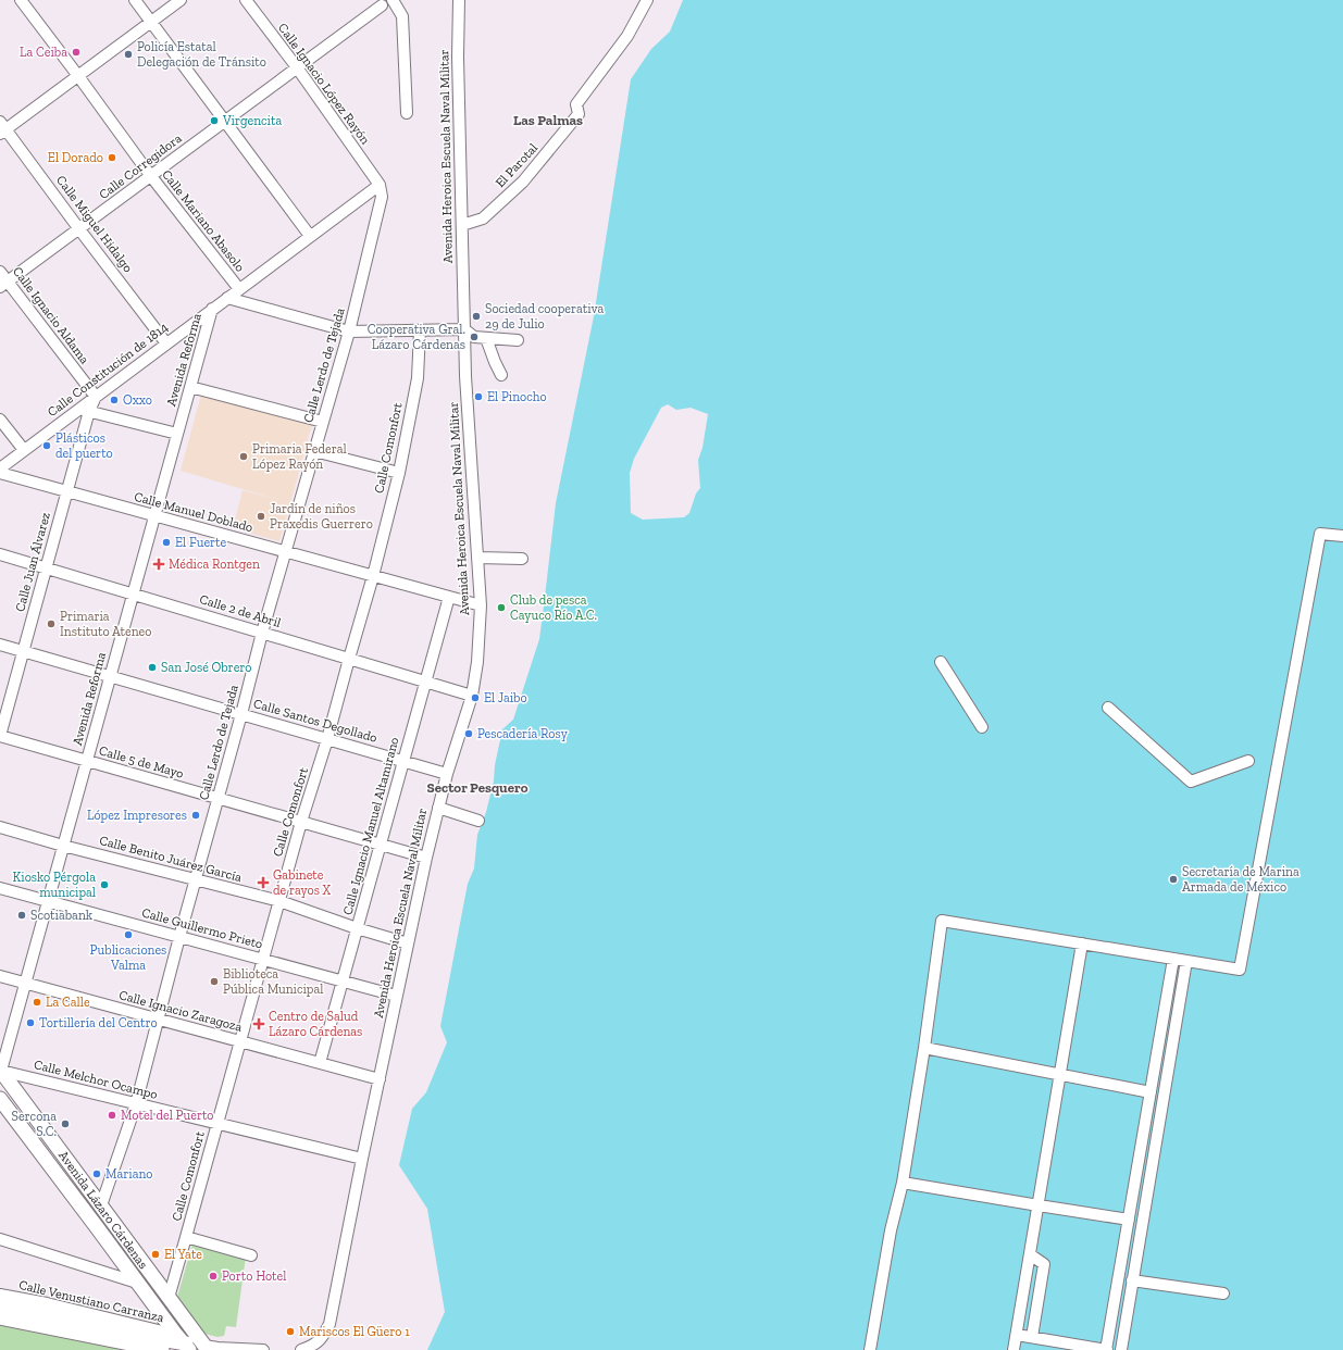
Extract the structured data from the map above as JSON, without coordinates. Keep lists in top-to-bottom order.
{
  "streets": {
    "main road": ["Avenida Lázaro Cárdenas"],
    "street": [
      "Calle Ignacio López Rayón",
      "Avenida Heroica Escuela Naval Militar",
      "El Parotal",
      "Calle Corregidora",
      "Calle Mariano Abasolo",
      "Calle Miguel Hidalgo",
      "Calle Ignacio Aldama",
      "Avenida Reforma",
      "Calle Lerdo de Tejada",
      "Calle Constitución de 1814",
      "Calle Comonfort",
      "Calle Manuel Doblado",
      "Calle Juan Álvarez",
      "Calle 2 de Abril",
      "Calle Santos Degollado",
      "Calle 5 de Mayo",
      "Calle Ignacio Manuel Altamirano",
      "Calle Benito Juárez García",
      "Calle Guillermo Prieto",
      "Calle Ignacio Zaragoza",
      "Calle Melchor Ocampo",
      "Calle Venustiano Carranza"
    ]
  },
  "crossings": [
    ["Calle Ignacio López Rayón", "Calle Corregidora"],
    ["Calle Ignacio López Rayón", "Calle Lerdo de Tejada"],
    ["Calle Ignacio López Rayón", "Calle Constitución de 1814"],
    ["Avenida Heroica Escuela Naval Militar", "El Parotal"],
    ["Avenida Heroica Escuela Naval Militar", "Calle Manuel Doblado"],
    ["Avenida Heroica Escuela Naval Militar", "Calle 2 de Abril"],
    ["Avenida Heroica Escuela Naval Militar", "Calle Santos Degollado"],
    ["Avenida Heroica Escuela Naval Militar", "Calle 5 de Mayo"],
    ["Avenida Heroica Escuela Naval Militar", "Calle Benito Juárez García"],
    ["Avenida Heroica Escuela Naval Militar", "Calle Guillermo Prieto"],
    ["Avenida Heroica Escuela Naval Militar", "Calle Ignacio Zaragoza"],
    ["Avenida Heroica Escuela Naval Militar", "Calle Melchor Ocampo"],
    ["Calle Corregidora", "Calle Mariano Abasolo"],
    ["Calle Corregidora", "Calle Miguel Hidalgo"],
    ["Calle Corregidora", "Calle Ignacio Aldama"],
    ["Calle Mariano Abasolo", "Calle Constitución de 1814"],
    ["Calle Miguel Hidalgo", "Calle Constitución de 1814"],
    ["Calle Ignacio Aldama", "Calle Constitución de 1814"],
    ["Calle Ignacio Aldama", "Calle Juan Álvarez"],
    ["Avenida Reforma", "Calle Constitución de 1814"],
    ["Avenida Reforma", "Calle Manuel Doblado"],
    ["Avenida Reforma", "Calle 2 de Abril"],
    ["Avenida Reforma", "Calle Santos Degollado"],
    ["Avenida Reforma", "Calle 5 de Mayo"],
    ["Avenida Reforma", "Calle Benito Juárez García"],
    ["Avenida Reforma", "Calle Guillermo Prieto"],
    ["Avenida Reforma", "Calle Ignacio Zaragoza"],
    ["Avenida Reforma", "Calle Melchor Ocampo"],
    ["Avenida Reforma", "Avenida Lázaro Cárdenas"],
    ["Calle Lerdo de Tejada", "Calle Constitución de 1814"],
    ["Calle Lerdo de Tejada", "Calle Manuel Doblado"],
    ["Calle Lerdo de Tejada", "Calle 2 de Abril"],
    ["Calle Lerdo de Tejada", "Calle Santos Degollado"],
    ["Calle Lerdo de Tejada", "Calle 5 de Mayo"],
    ["Calle Lerdo de Tejada", "Calle Benito Juárez García"],
    ["Calle Lerdo de Tejada", "Calle Guillermo Prieto"],
    ["Calle Lerdo de Tejada", "Calle Ignacio Zaragoza"],
    ["Calle Lerdo de Tejada", "Calle Melchor Ocampo"],
    ["Calle Lerdo de Tejada", "Avenida Lázaro Cárdenas"],
    ["Calle Constitución de 1814", "Calle Juan Álvarez"],
    ["Calle Comonfort", "Calle Manuel Doblado"],
    ["Calle Comonfort", "Calle 2 de Abril"],
    ["Calle Comonfort", "Calle Santos Degollado"],
    ["Calle Comonfort", "Calle 5 de Mayo"],
    ["Calle Comonfort", "Calle Benito Juárez García"],
    ["Calle Comonfort", "Calle Guillermo Prieto"],
    ["Calle Comonfort", "Calle Ignacio Zaragoza"],
    ["Calle Comonfort", "Calle Melchor Ocampo"],
    ["Calle Comonfort", "Avenida Lázaro Cárdenas"],
    ["Calle Manuel Doblado", "Calle Juan Álvarez"],
    ["Calle Manuel Doblado", "Calle Ignacio Manuel Altamirano"],
    ["Calle Juan Álvarez", "Calle 2 de Abril"],
    ["Calle Juan Álvarez", "Calle Santos Degollado"],
    ["Calle Juan Álvarez", "Calle 5 de Mayo"],
    ["Calle 2 de Abril", "Calle Ignacio Manuel Altamirano"],
    ["Calle Santos Degollado", "Calle Ignacio Manuel Altamirano"],
    ["Calle 5 de Mayo", "Calle Ignacio Manuel Altamirano"],
    ["Calle Ignacio Manuel Altamirano", "Calle Benito Juárez García"],
    ["Calle Ignacio Manuel Altamirano", "Calle Guillermo Prieto"],
    ["Calle Ignacio Manuel Altamirano", "Calle Ignacio Zaragoza"],
    ["Calle Melchor Ocampo", "Avenida Lázaro Cárdenas"],
    ["Avenida Lázaro Cárdenas", "Calle Venustiano Carranza"]
  ],
  "districts": ["Las Palmas", "Sector Pesquero"],
  "places": {
    "other": [
      "La Ceiba",
      "Policía Estatal Delegación de Tránsito",
      "Virgencita",
      "El Dorado",
      "Sociedad cooperativa 29 de Julio",
      "Cooperativa Gral. Lázaro Cárdenas",
      "El Pinocho",
      "Oxxo",
      "Plásticos del puerto",
      "Primaria Federal López Rayón",
      "Jardín de niños Praxedis Guerrero",
      "El Fuerte",
      "Club de pesca Cayuco Río A.C.",
      "Primaria Instituto Ateneo",
      "San José Obrero",
      "El Jaibo",
      "Pescadería Rosy",
      "López Impresores",
      "Secretaría de Marina Armada de México",
      "Kiosko Pérgola municipal",
      "Scotiabank",
      "Publicaciones Valma",
      "Biblioteca Pública Municipal",
      "La Calle",
      "Tortillería del Centro",
      "Motel del Puerto",
      "Sercona S.C.",
      "Mariano",
      "El Yate",
      "Porto Hotel",
      "Mariscos El Güero 1"
    ],
    "health": ["Médica Rontgen", "Gabinete de rayos X", "Centro de Salud Lázaro Cárdenas"]
  }
}
